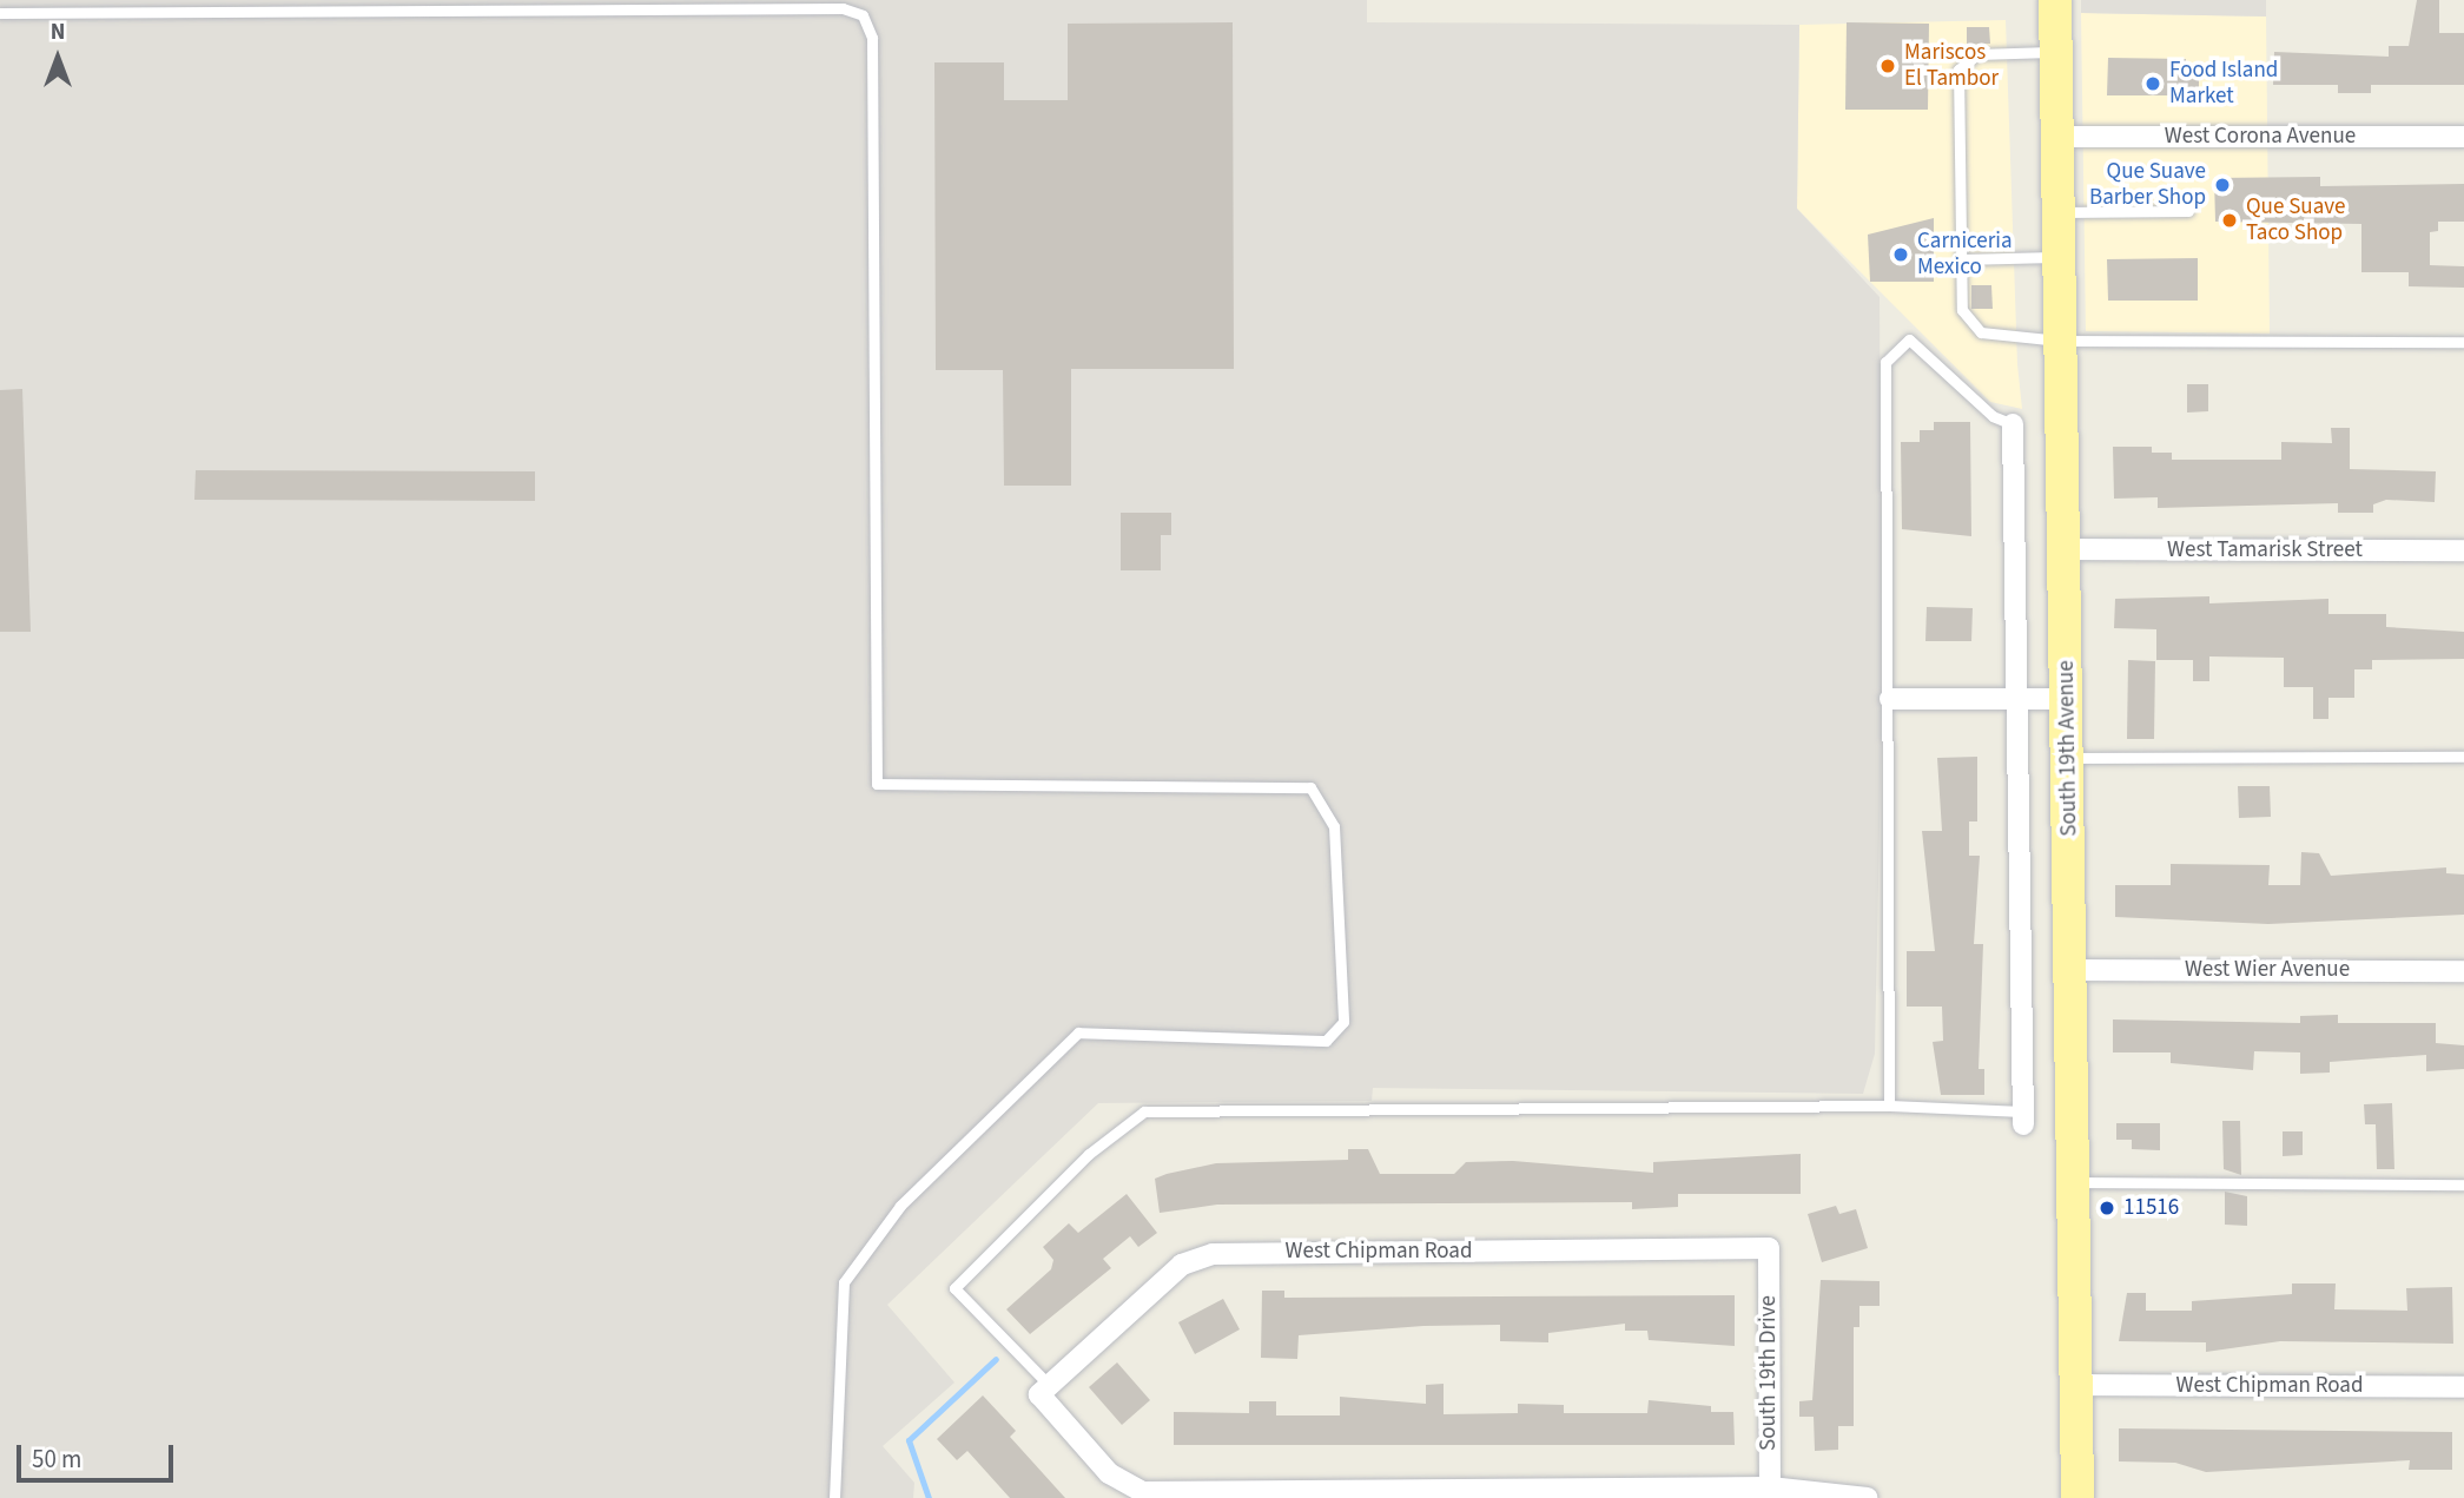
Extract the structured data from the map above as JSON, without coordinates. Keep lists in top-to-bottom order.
{
  "streets": {
    "main road": ["South 19th Avenue"],
    "street": [
      "West Corona Avenue",
      "West Tamarisk Street",
      "West Wier Avenue",
      "West Chipman Road",
      "South 19th Drive"
    ]
  },
  "crossings": [
    ["West Corona Avenue", "South 19th Avenue"],
    ["West Tamarisk Street", "South 19th Avenue"],
    ["South 19th Avenue", "West Wier Avenue"],
    ["South 19th Avenue", "West Chipman Road"],
    ["West Chipman Road", "South 19th Drive"]
  ],
  "places": [
    "Mariscos El Tambor",
    "Food Island Market",
    "Que Suave Barber Shop",
    "Que Suave Taco Shop",
    "Carniceria Mexico",
    "11516"
  ],
  "scale_bar": "50 m",
  "north": "top"
}
